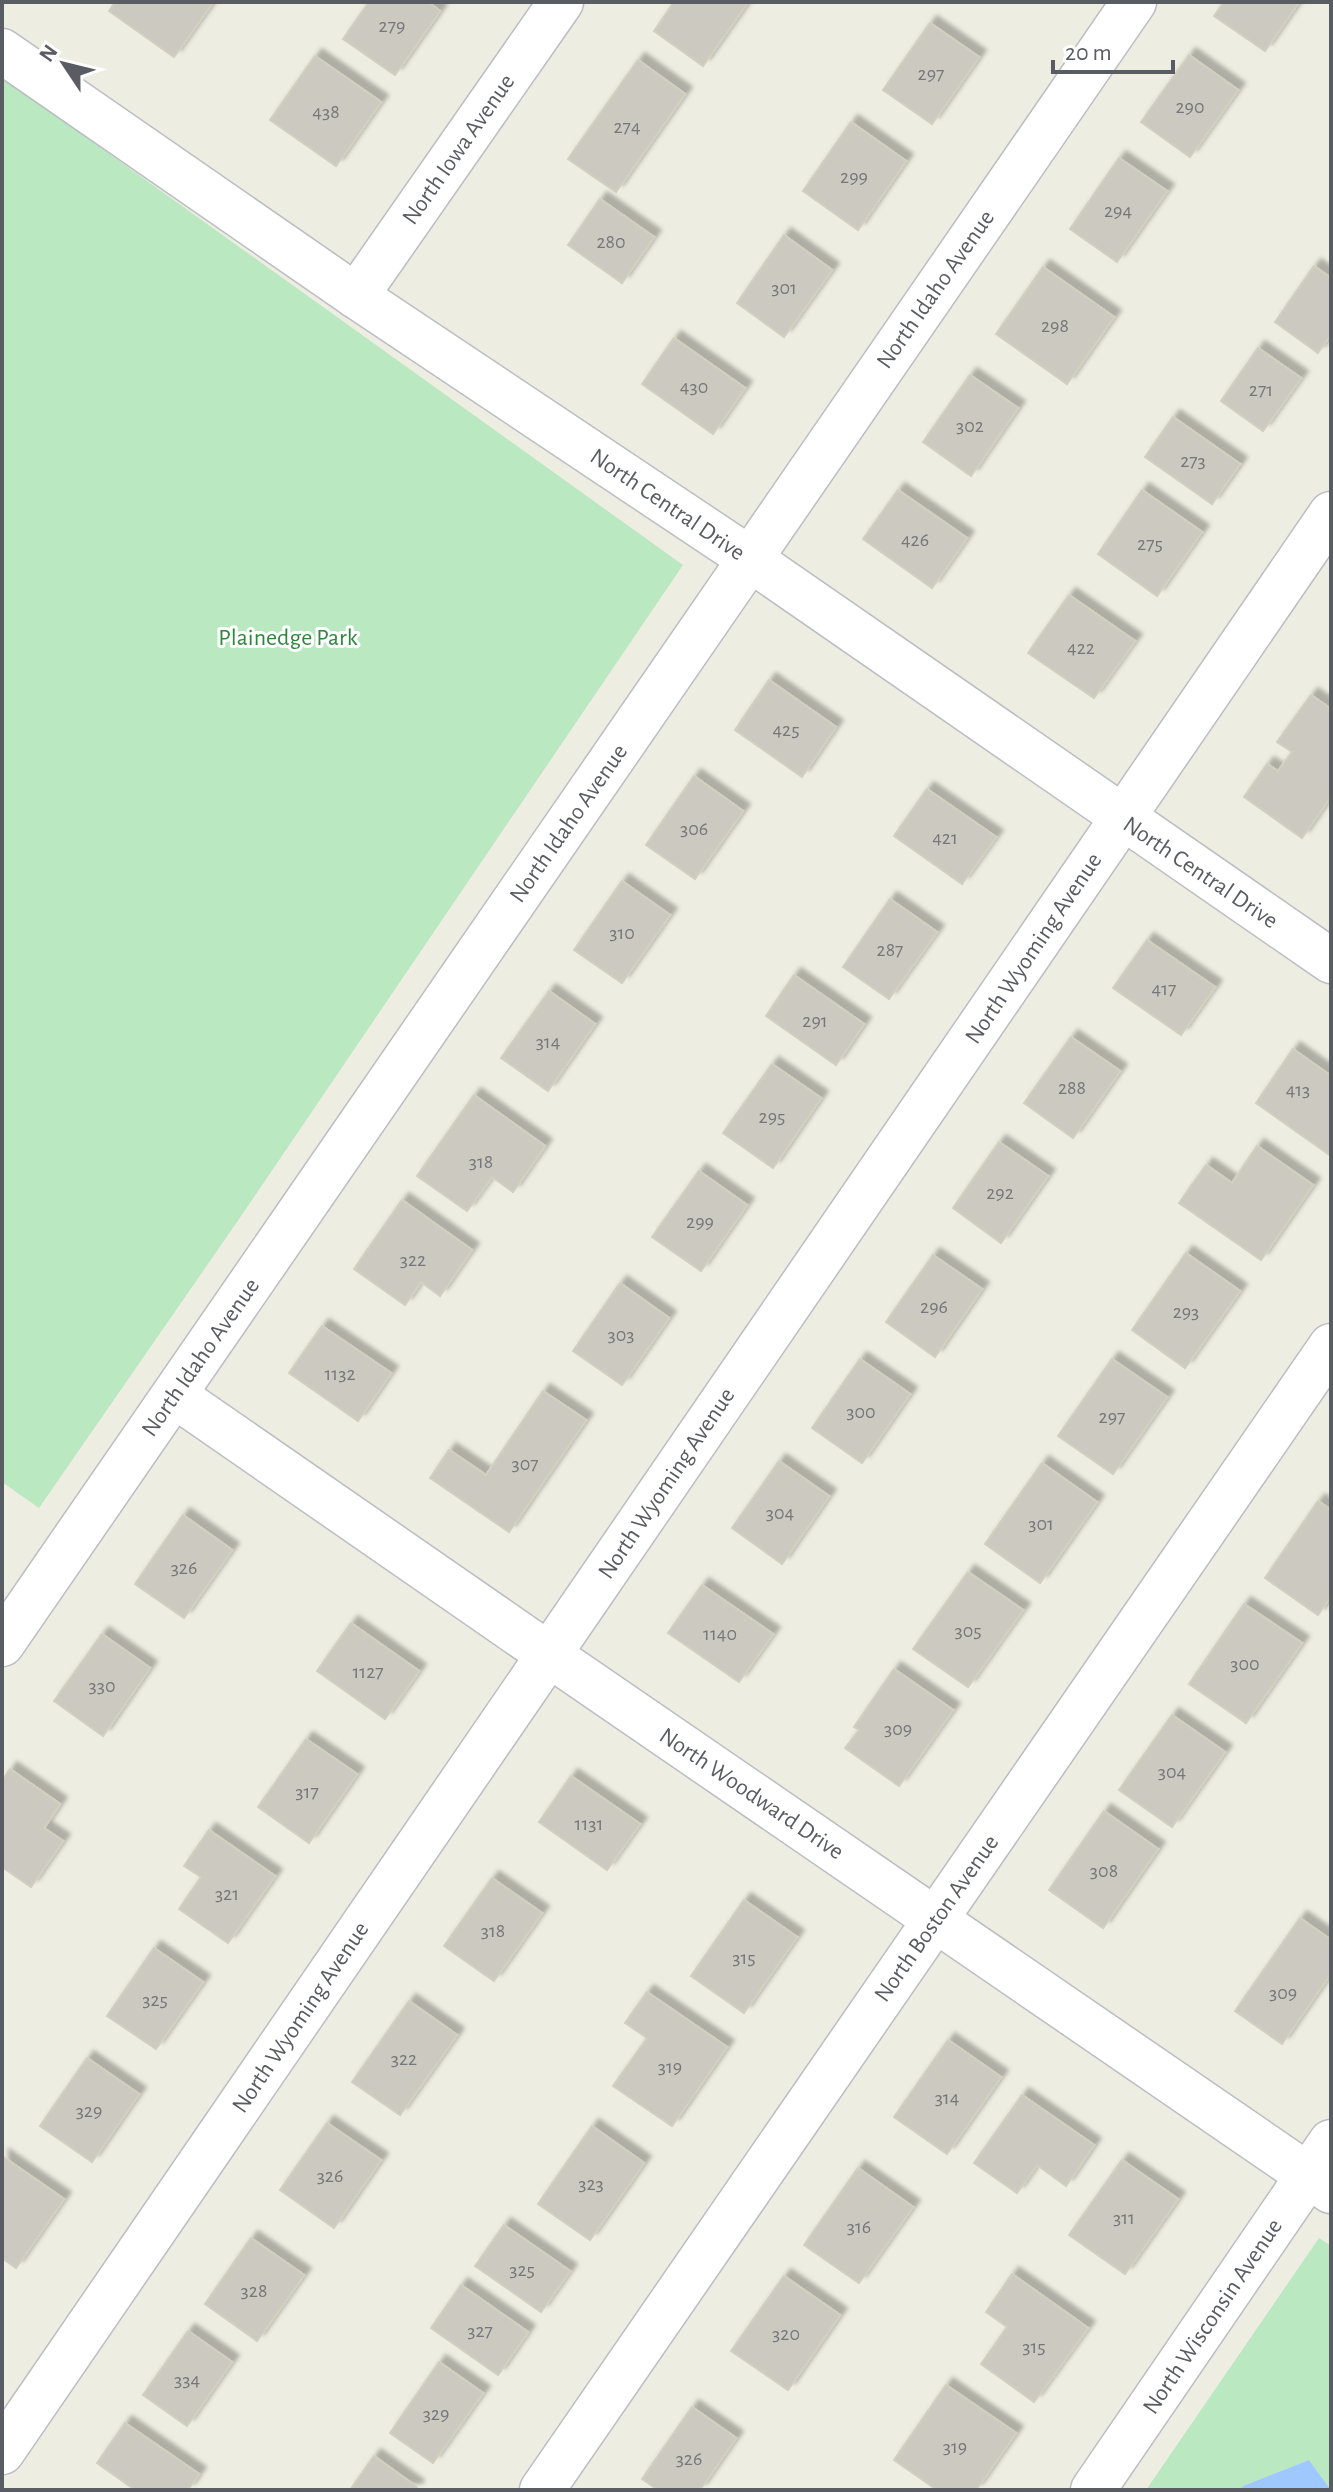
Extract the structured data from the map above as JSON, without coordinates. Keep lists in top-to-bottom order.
{
  "streets": {
    "street": [
      "North Iowa Avenue",
      "North Idaho Avenue",
      "North Central Drive",
      "North Wyoming Avenue",
      "North Woodward Drive",
      "North Boston Avenue",
      "North Wisconsin Avenue"
    ]
  },
  "crossings": [
    ["North Iowa Avenue", "North Central Drive"],
    ["North Idaho Avenue", "North Central Drive"],
    ["North Idaho Avenue", "North Woodward Drive"],
    ["North Central Drive", "North Wyoming Avenue"],
    ["North Wyoming Avenue", "North Woodward Drive"],
    ["North Woodward Drive", "North Boston Avenue"],
    ["North Woodward Drive", "North Wisconsin Avenue"]
  ],
  "parks": ["Plainedge Park"],
  "house_numbers": [
    "279",
    "297",
    "290",
    "438",
    "274",
    "299",
    "294",
    "280",
    "301",
    "298",
    "430",
    "271",
    "302",
    "273",
    "426",
    "275",
    "422",
    "425",
    "306",
    "421",
    "310",
    "287",
    "417",
    "291",
    "314",
    "288",
    "413",
    "295",
    "318",
    "292",
    "299",
    "322",
    "296",
    "293",
    "303",
    "1132",
    "300",
    "297",
    "307",
    "304",
    "301",
    "326",
    "305",
    "1140",
    "300",
    "1127",
    "330",
    "309",
    "304",
    "317",
    "1131",
    "308",
    "321",
    "318",
    "315",
    "309",
    "325",
    "322",
    "319",
    "314",
    "329",
    "326",
    "323",
    "311",
    "316",
    "325",
    "328",
    "327",
    "320",
    "315",
    "334",
    "329",
    "319",
    "326"
  ],
  "scale_bar": "20 m",
  "north": "top left"
}
